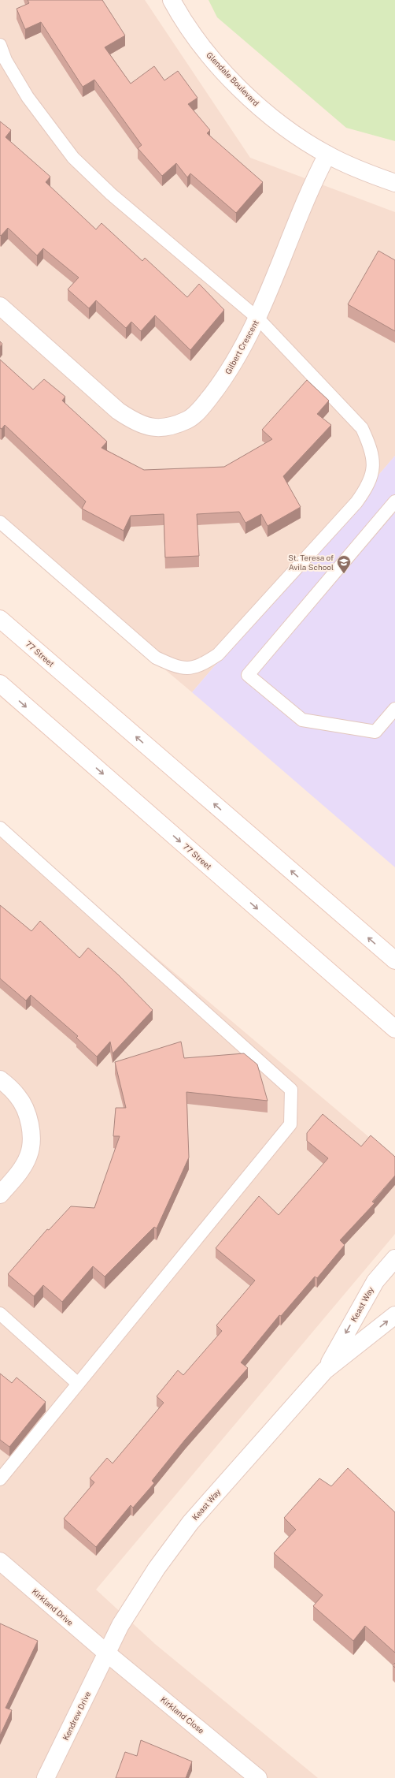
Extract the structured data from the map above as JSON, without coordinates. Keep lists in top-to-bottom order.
{
  "streets": {
    "street": [
      "Glendale Boulevard",
      "Gilbert Crescent",
      "77 Street",
      "Keast Way",
      "Kirkland Drive",
      "Kirkland Close",
      "Kendrew Drive"
    ]
  },
  "crossings": [
    ["Glendale Boulevard", "Gilbert Crescent"],
    ["Keast Way", "Kirkland Drive"],
    ["Keast Way", "Kirkland Close"],
    ["Keast Way", "Kendrew Drive"],
    ["Kirkland Drive", "Kirkland Close"],
    ["Kirkland Drive", "Kendrew Drive"],
    ["Kirkland Close", "Kendrew Drive"]
  ],
  "places": {
    "school or university": ["St. Teresa of Avila School"]
  }
}
